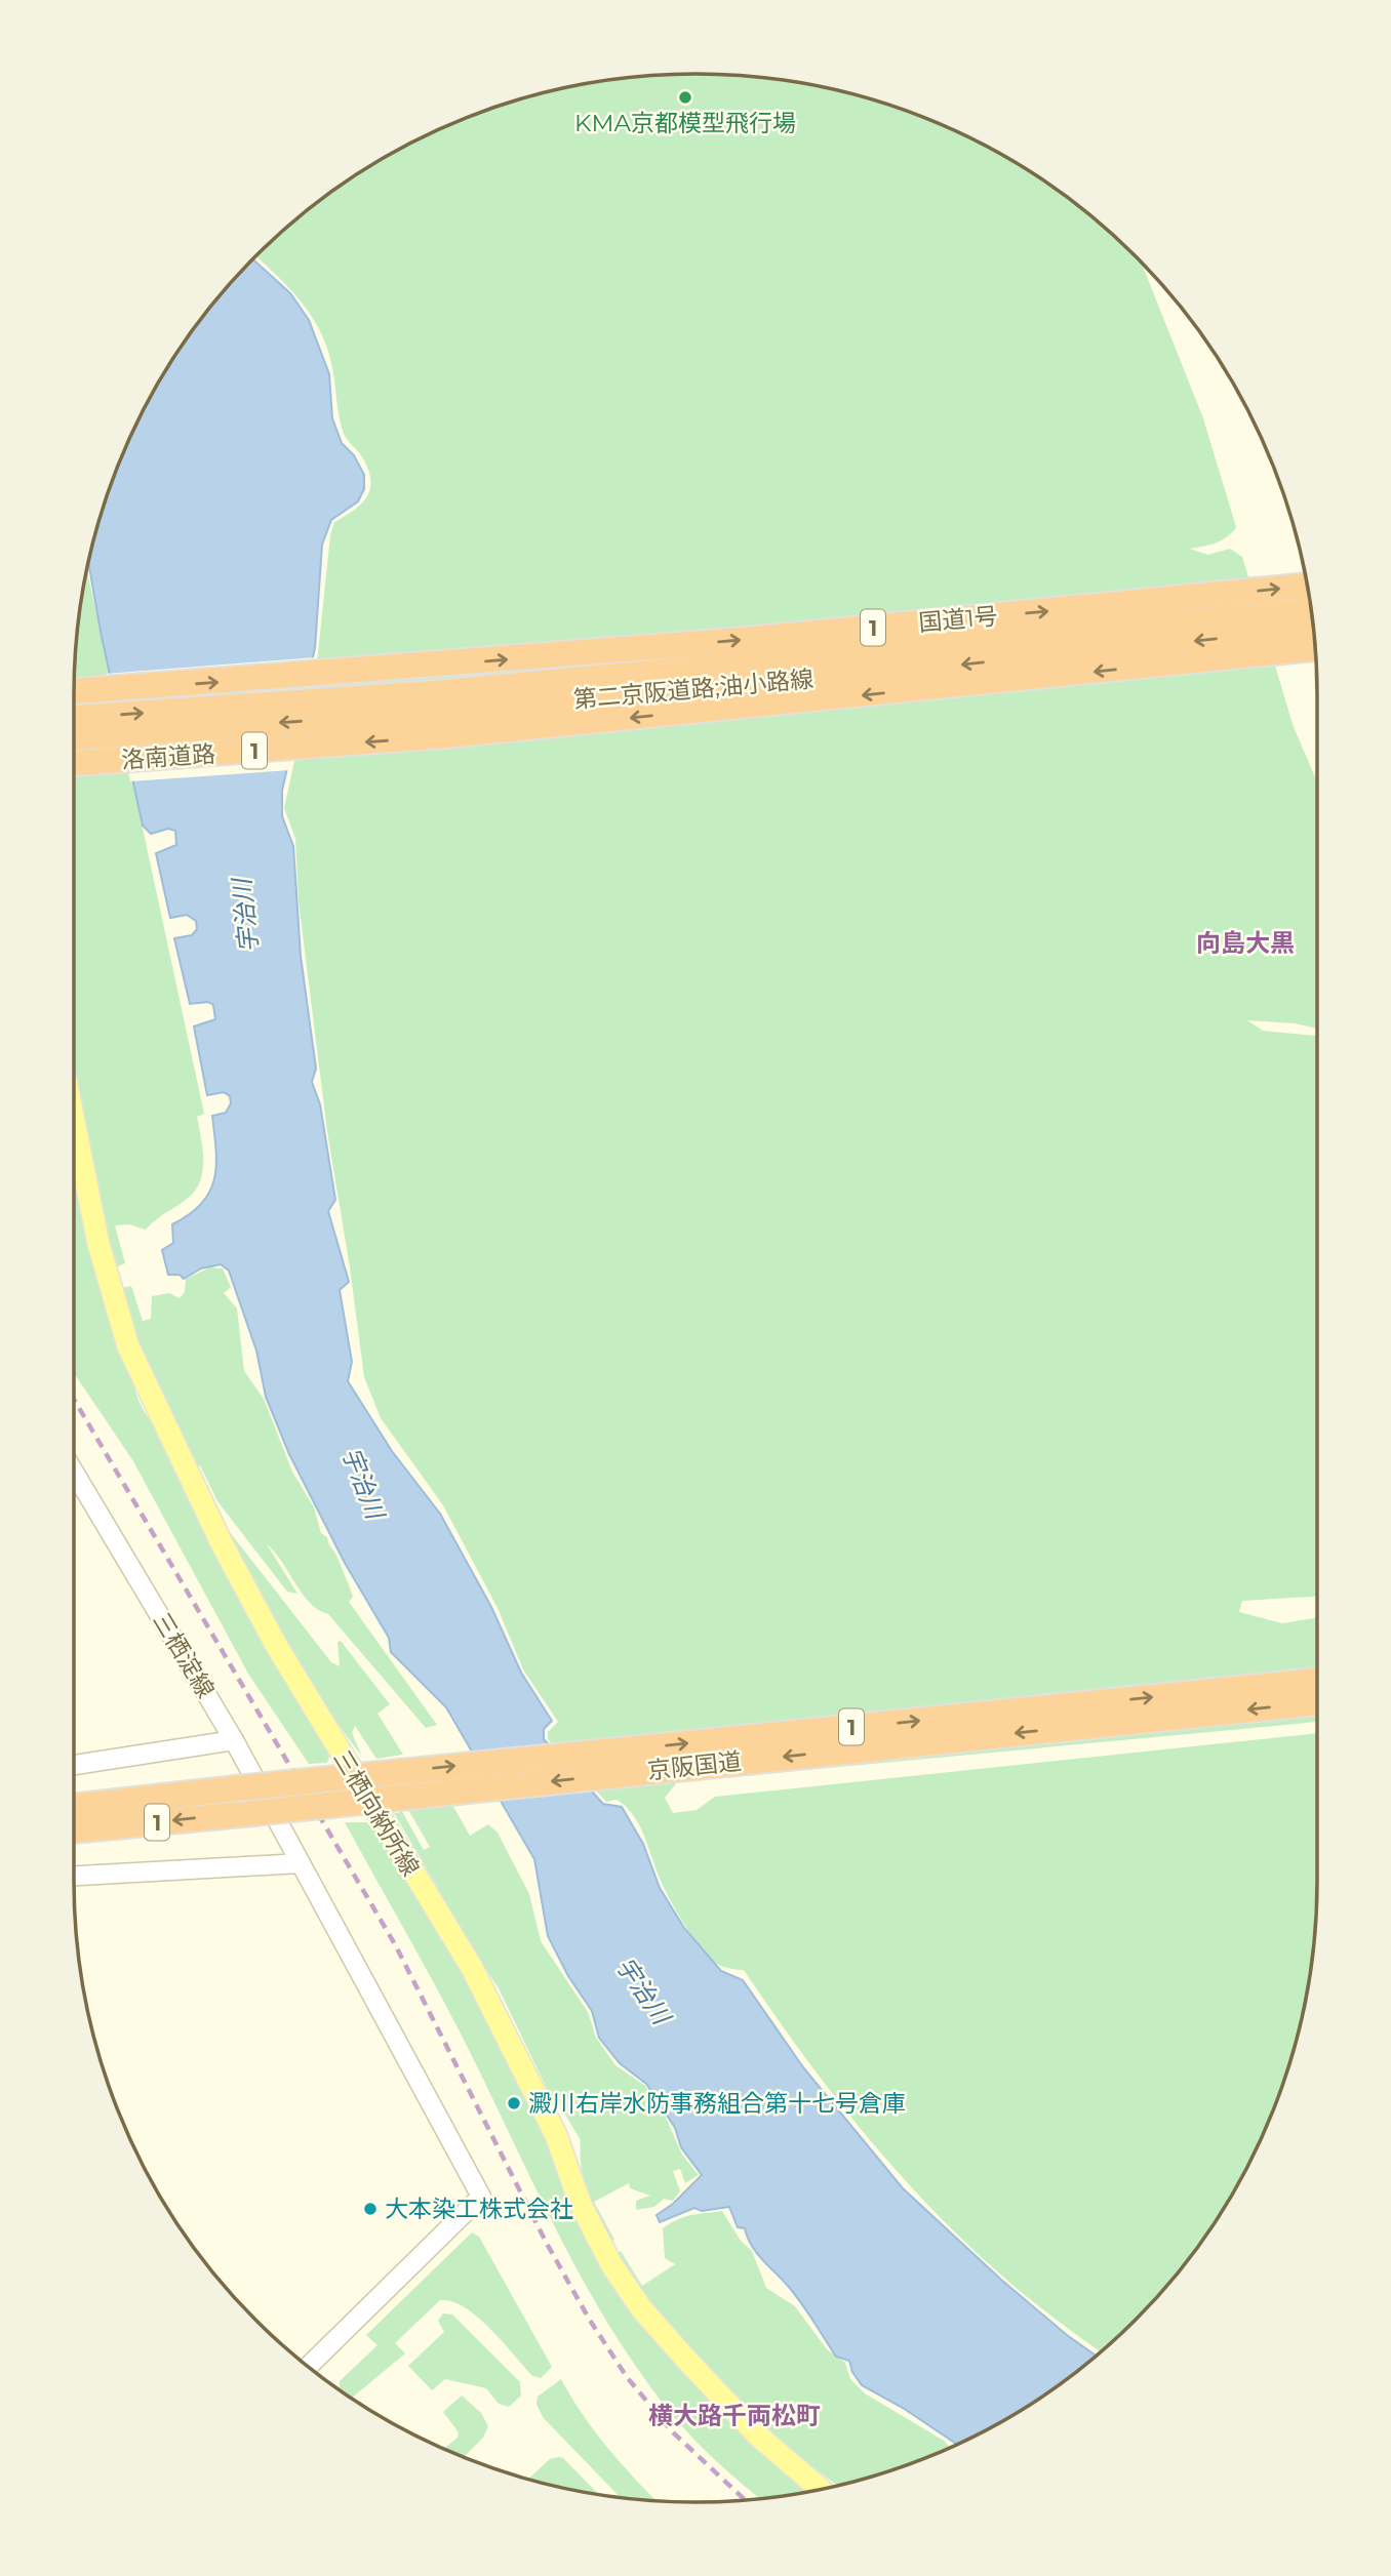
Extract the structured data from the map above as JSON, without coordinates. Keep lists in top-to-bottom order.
{
  "streets": {
    "highway": [
      "国道1号",
      "1",
      "第二京阪道路;油小路線",
      "洛南道路",
      "京阪国道"
    ],
    "main road": ["三栖向納所線"],
    "street": ["三栖淀線"]
  },
  "crossings": [
    ["京阪国道", "三栖向納所線"]
  ],
  "one_way": ["国道1号", "洛南道路"],
  "districts": ["向島大黒", "横大路千両松町"],
  "water": ["宇治川"],
  "places": ["KMA京都模型飛行場", "澱川右岸水防事務組合第十七号倉庫", "大本染工株式会社"]
}
